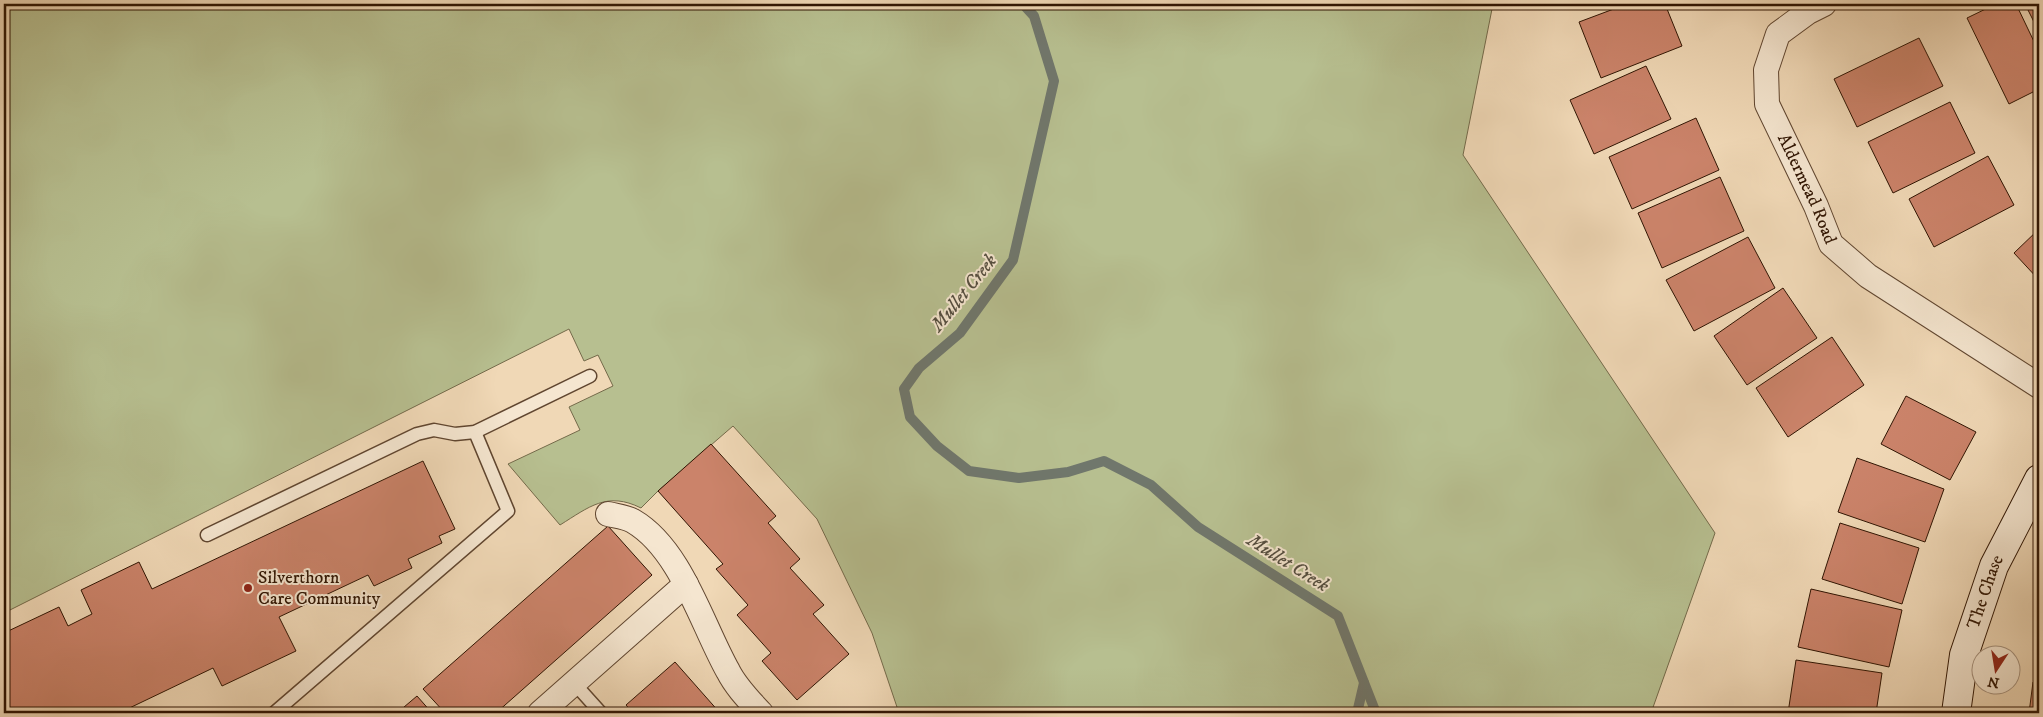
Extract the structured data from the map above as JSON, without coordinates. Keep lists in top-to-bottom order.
{
  "streets": {
    "street": ["Aldermead Road", "The Chase"]
  },
  "water": ["Mullet Creek"],
  "places": ["Silverthorn Care Community"],
  "north": "bottom"
}
